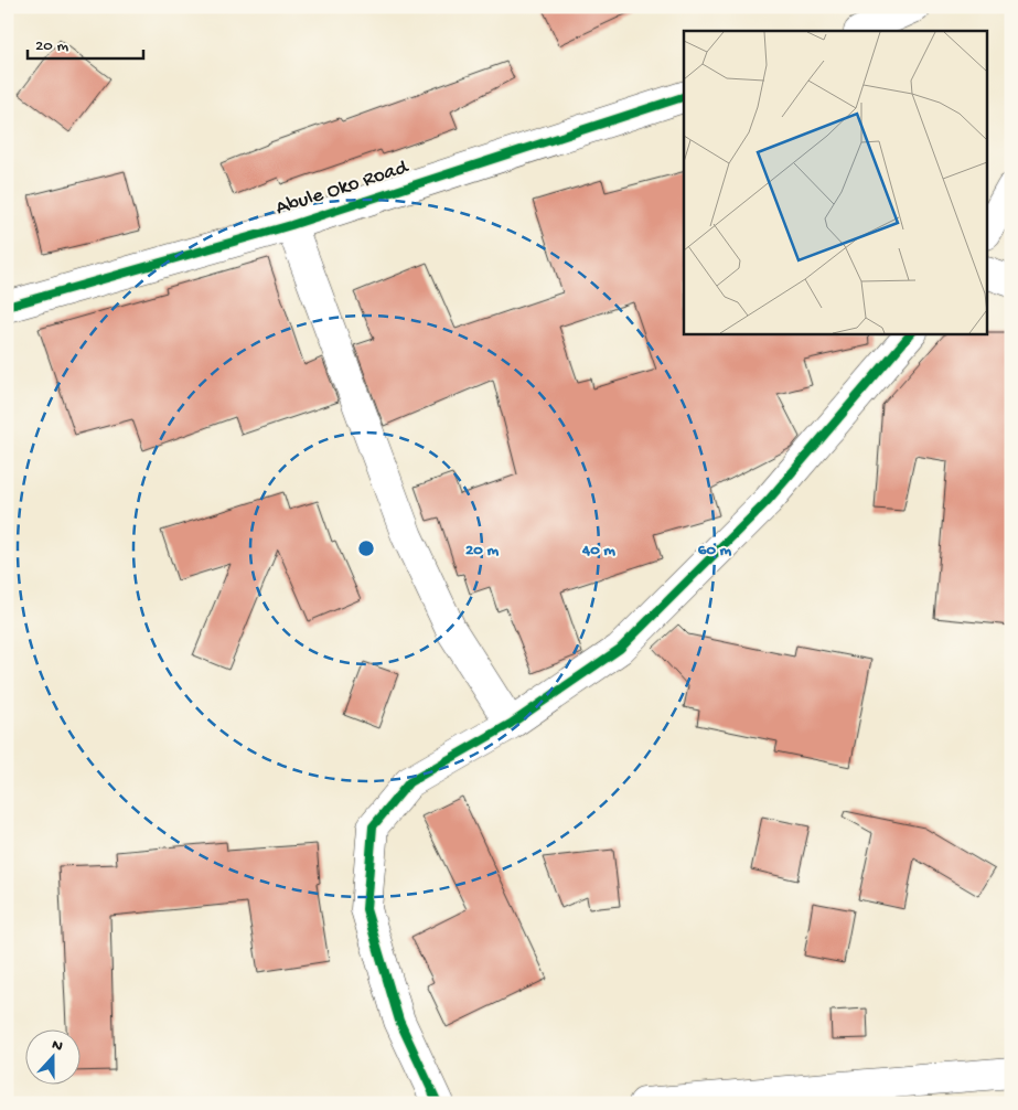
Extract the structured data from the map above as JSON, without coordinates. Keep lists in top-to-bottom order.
{
  "streets": {
    "street": ["Abule Oko Road"]
  },
  "scale_bar": "20 m",
  "north": "top",
  "rings": ["20 m", "40 m", "60 m"]
}
